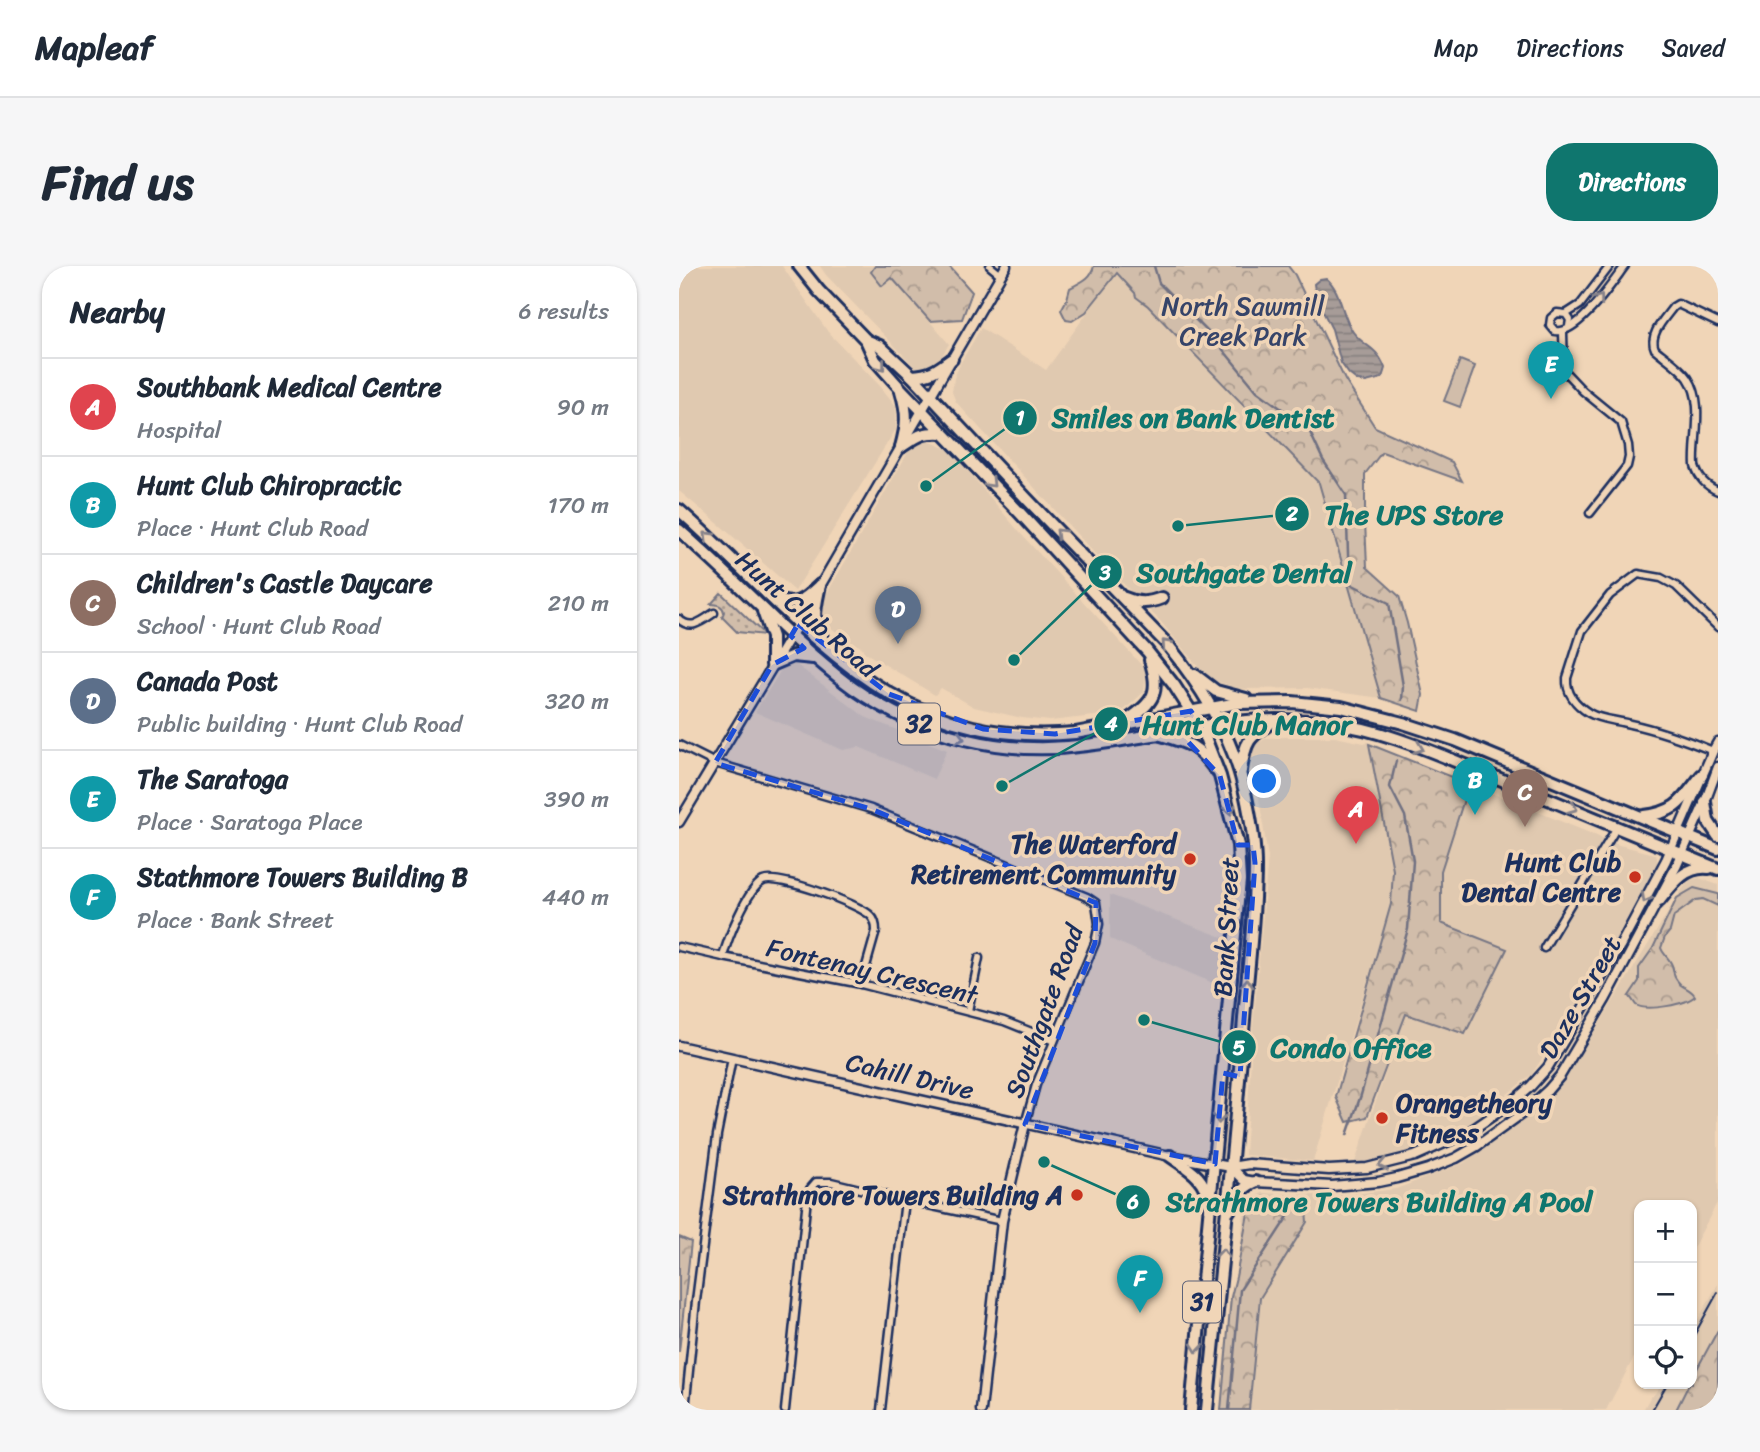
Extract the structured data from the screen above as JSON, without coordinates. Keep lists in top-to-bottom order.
{
  "streets": {
    "main road": [
      "Hunt Club Road",
      "32",
      "Bank Street",
      "31"
    ],
    "street": [
      "Fontenay Crescent",
      "Daze Street",
      "Southgate Road",
      "Cahill Drive"
    ]
  },
  "crossings": [
    ["Hunt Club Road", "Bank Street"],
    ["Hunt Club Road", "Daze Street"],
    ["Bank Street", "Daze Street"],
    ["Bank Street", "Cahill Drive"],
    ["Fontenay Crescent", "Southgate Road"],
    ["Daze Street", "Cahill Drive"],
    ["Southgate Road", "Cahill Drive"]
  ],
  "parks": ["North Sawmill Creek Park"],
  "places": [
    "Smiles on Bank Dentist",
    "The UPS Store",
    "Southgate Dental",
    "Hunt Club Manor",
    "The Waterford Retirement Community",
    "Hunt Club Dental Centre",
    "Condo Office",
    "Orangetheory Fitness",
    "Strathmore Towers Building A Pool",
    "Strathmore Towers Building A"
  ],
  "page": {
    "header": "Mapleaf",
    "nav": ["Map", "Directions", "Saved"],
    "title": "Find us",
    "buttons": "Directions",
    "heading": ["Nearby", "6 results"],
    "pins": [
      "E",
      "D",
      "B",
      "C",
      "A",
      "F"
    ],
    "list": [
      {
        "mark": "A",
        "name": "Southbank Medical Centre",
        "note": "Hospital",
        "value": "90 m"
      },
      {
        "mark": "B",
        "name": "Hunt Club Chiropractic",
        "note": "Place · Hunt Club Road",
        "value": "170 m"
      },
      {
        "mark": "C",
        "name": "Children's Castle Daycare",
        "note": "School · Hunt Club Road",
        "value": "210 m"
      },
      {
        "mark": "D",
        "name": "Canada Post",
        "note": "Public building · Hunt Club Road",
        "value": "320 m"
      },
      {
        "mark": "E",
        "name": "The Saratoga",
        "note": "Place · Saratoga Place",
        "value": "390 m"
      },
      {
        "mark": "F",
        "name": "Stathmore Towers Building B",
        "note": "Place · Bank Street",
        "value": "440 m"
      }
    ],
    "map_buttons": ["+", "−"]
  }
}
